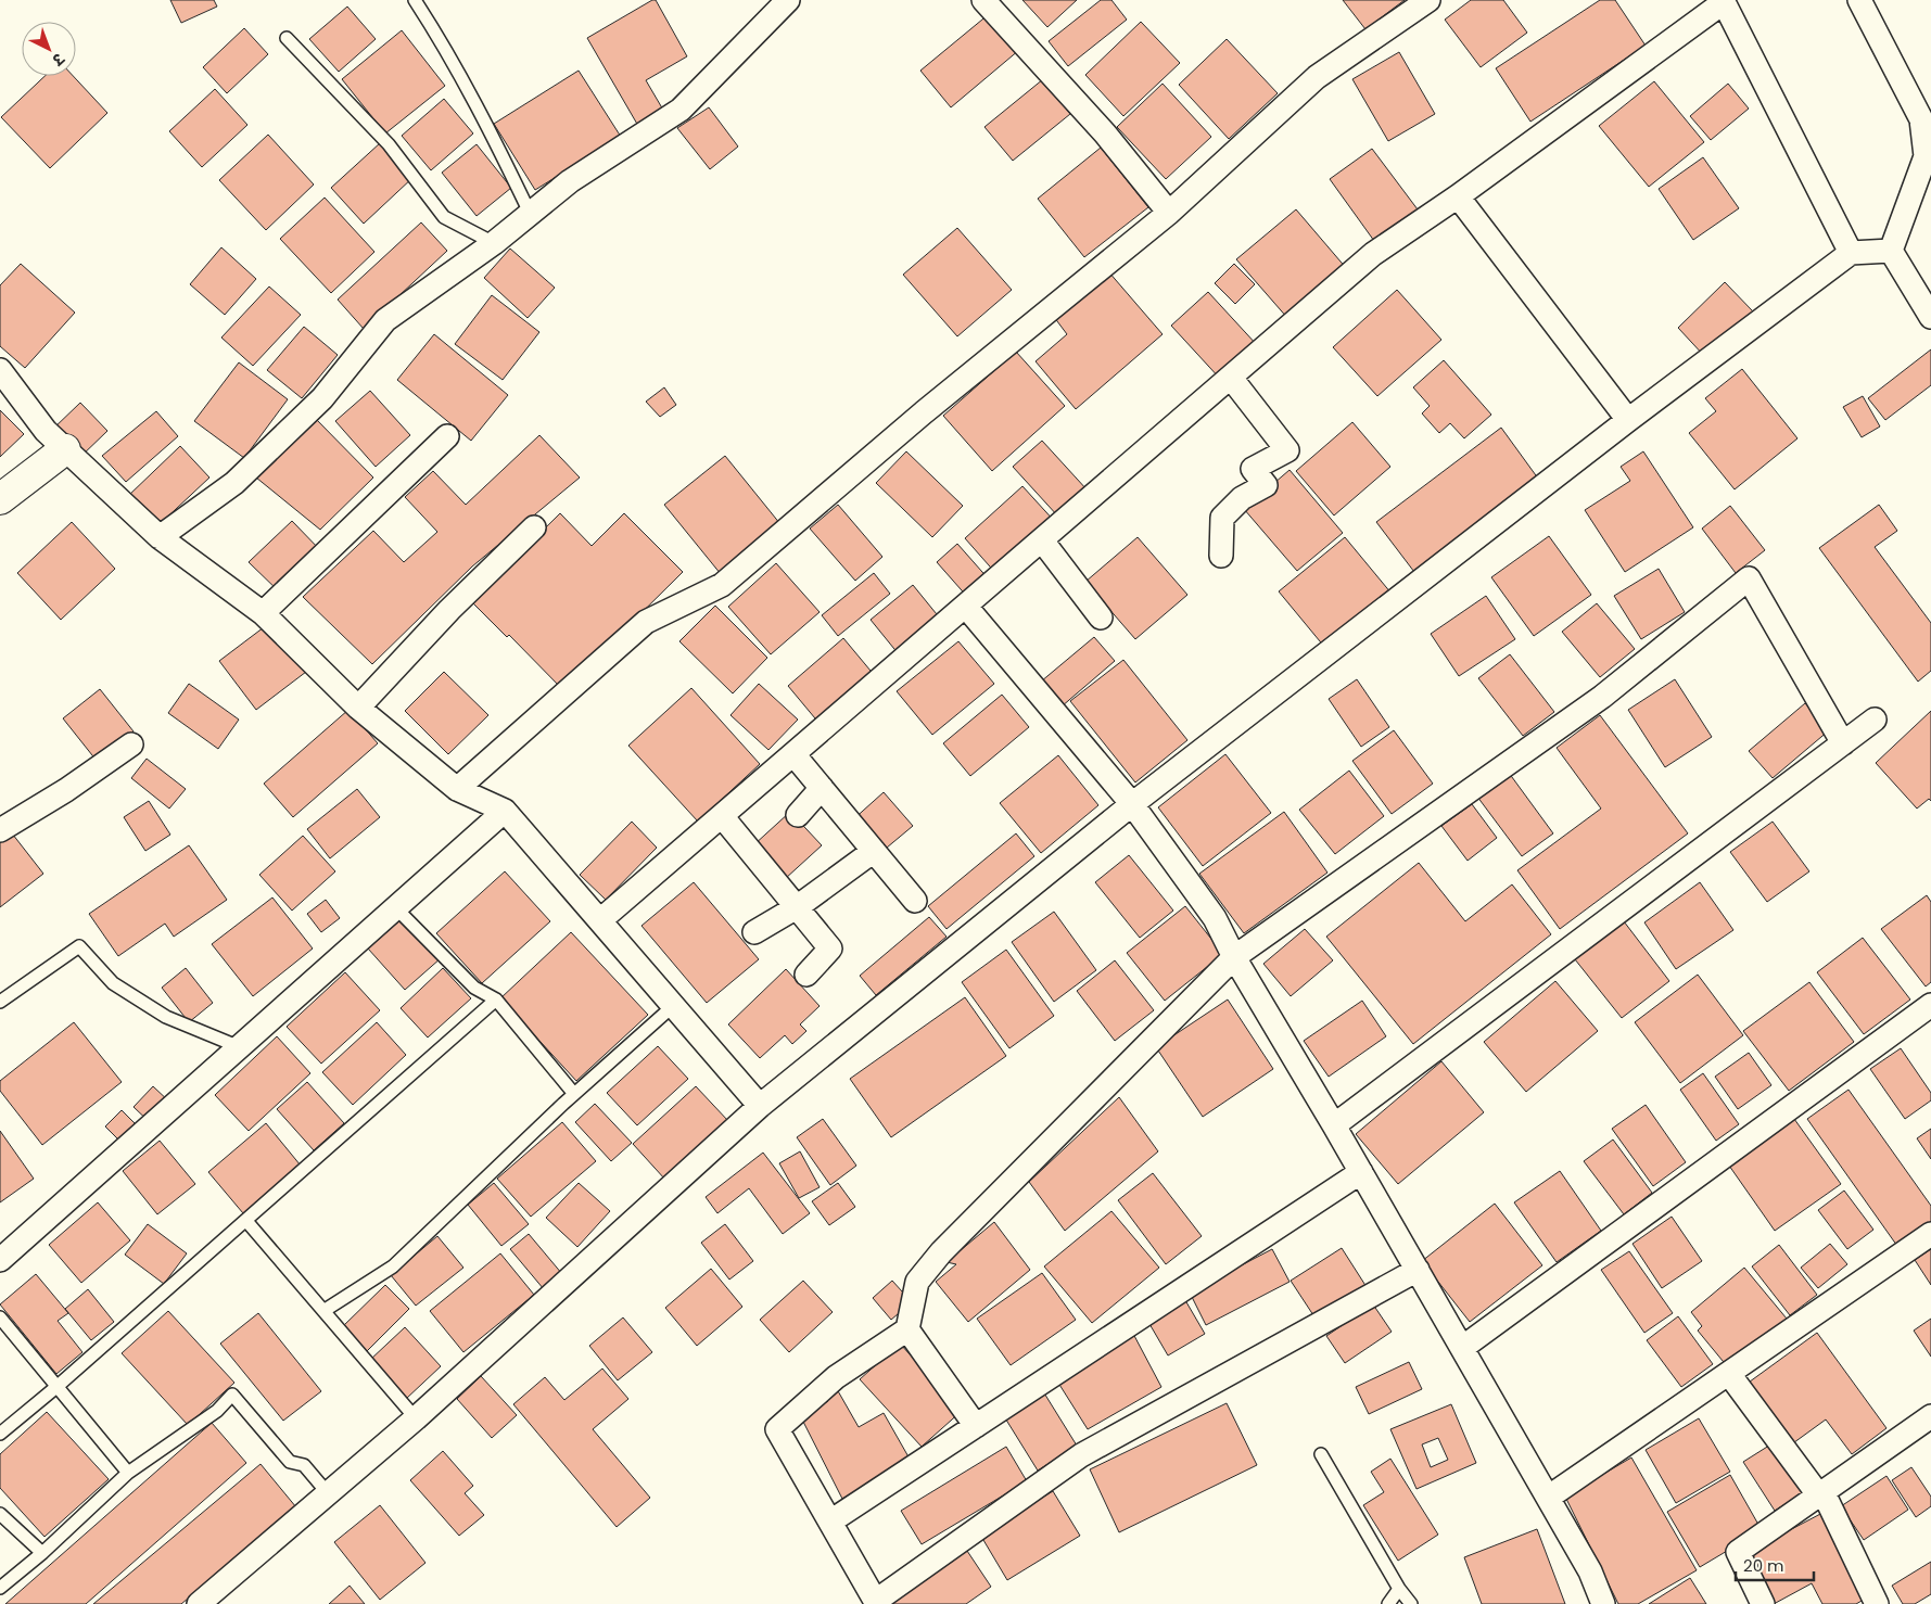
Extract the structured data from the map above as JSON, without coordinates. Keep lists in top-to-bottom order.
{
  "scale_bar": "20 m",
  "north": "bottom right"
}
